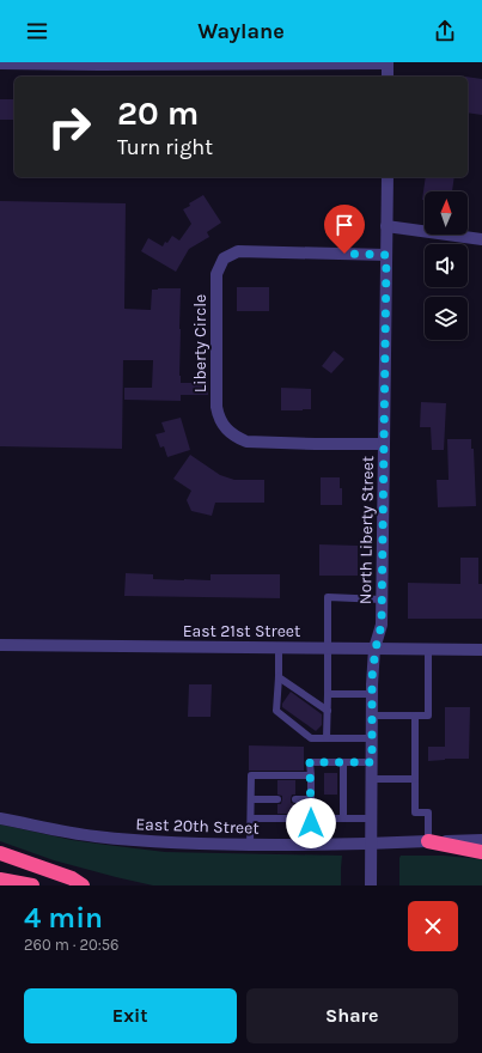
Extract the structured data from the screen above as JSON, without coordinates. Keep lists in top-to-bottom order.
{
  "streets": {
    "street": [
      "Liberty Circle",
      "North Liberty Street",
      "East 21st Street",
      "East 20th Street"
    ]
  },
  "crossings": [
    ["Liberty Circle", "North Liberty Street"],
    ["North Liberty Street", "East 21st Street"],
    ["North Liberty Street", "East 20th Street"]
  ],
  "north": "top",
  "page": {
    "header": "Waylane",
    "turn": ["20 m", "Turn right"],
    "heading": ["4 min", "260 m · 20:56"],
    "buttons": ["Exit", "Share"]
  }
}
